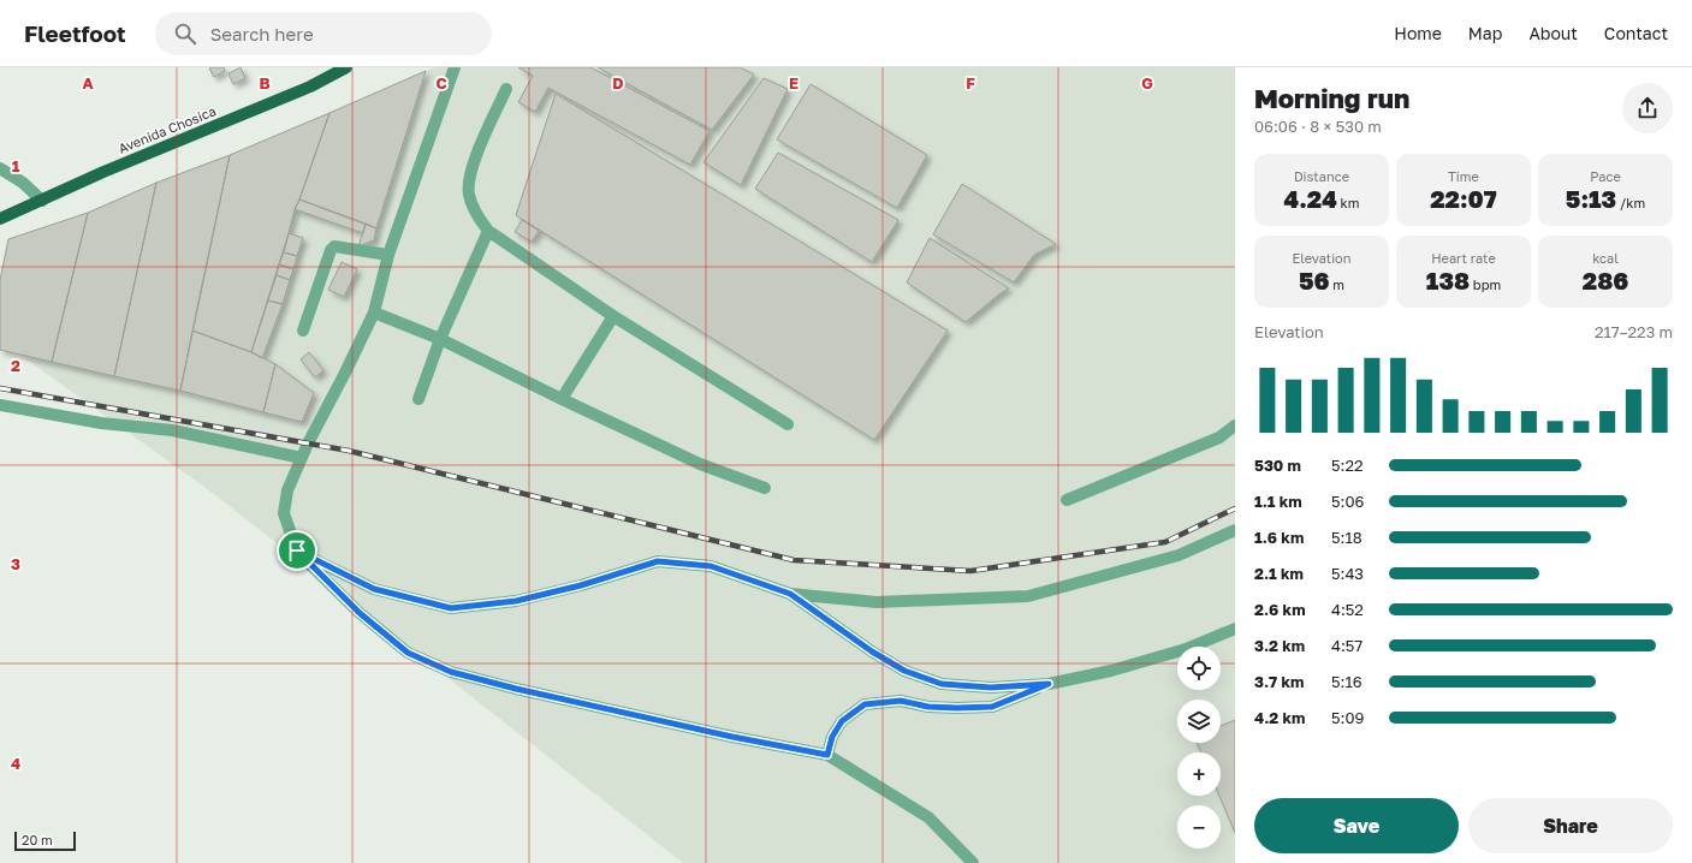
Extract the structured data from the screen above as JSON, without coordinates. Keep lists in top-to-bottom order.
{
  "streets": {
    "main road": ["Avenida Chosica"]
  },
  "scale_bar": "20 m",
  "page": {
    "header": "Fleetfoot",
    "search": "Search here",
    "nav": [
      "Home",
      "Map",
      "About",
      "Contact"
    ],
    "heading": ["Morning run", "06:06 · 8 × 530 m"],
    "stats": [
      ["Distance", "4.24 km"],
      ["Time", "22:07"],
      ["Pace", "5:13 /km"],
      ["Elevation", "56 m"],
      ["Heart rate", "138 bpm"],
      ["kcal", "286"]
    ],
    "chart": ["Elevation", "217–223 m"],
    "list": [
      {
        "name": "530 m",
        "note": "5:22"
      },
      {
        "name": "1.1 km",
        "note": "5:06"
      },
      {
        "name": "1.6 km",
        "note": "5:18"
      },
      {
        "name": "2.1 km",
        "note": "5:43"
      },
      {
        "name": "2.6 km",
        "note": "4:52"
      },
      {
        "name": "3.2 km",
        "note": "4:57"
      },
      {
        "name": "3.7 km",
        "note": "5:16"
      },
      {
        "name": "4.2 km",
        "note": "5:09"
      }
    ],
    "map_buttons": ["+", "−"],
    "buttons": ["Save", "Share"],
    "scale": "20 m"
  },
  "grid": {
    "columns": [
      "A",
      "B",
      "C",
      "D",
      "E",
      "F",
      "G"
    ],
    "rows": [
      "1",
      "2",
      "3",
      "4"
    ]
  }
}
